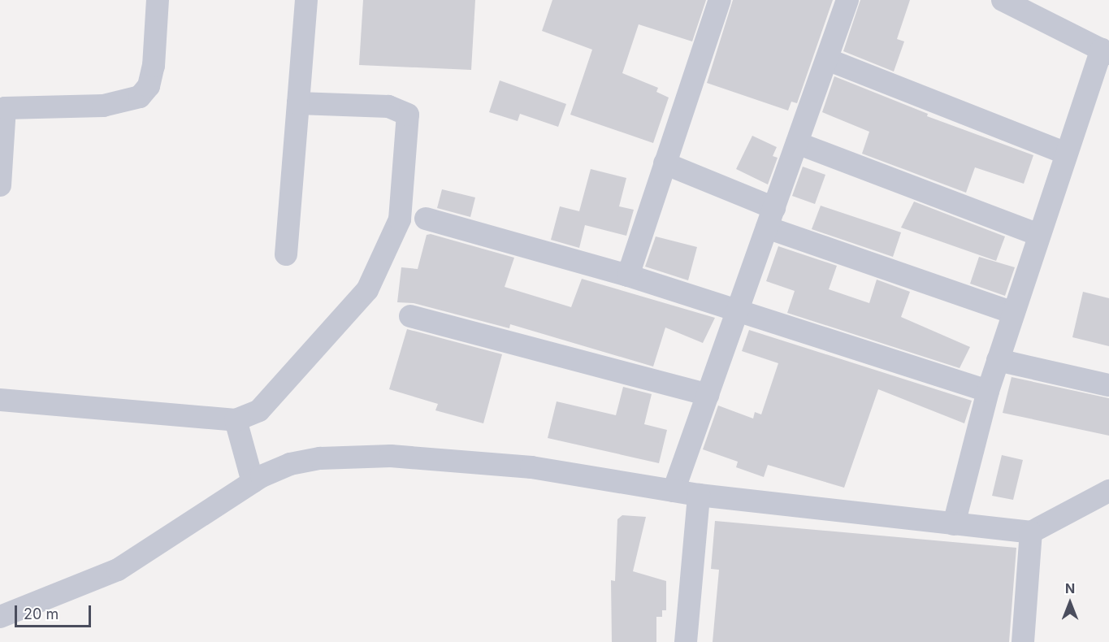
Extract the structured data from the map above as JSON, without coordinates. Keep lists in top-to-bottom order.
{
  "scale_bar": "20 m",
  "north": "top"
}
